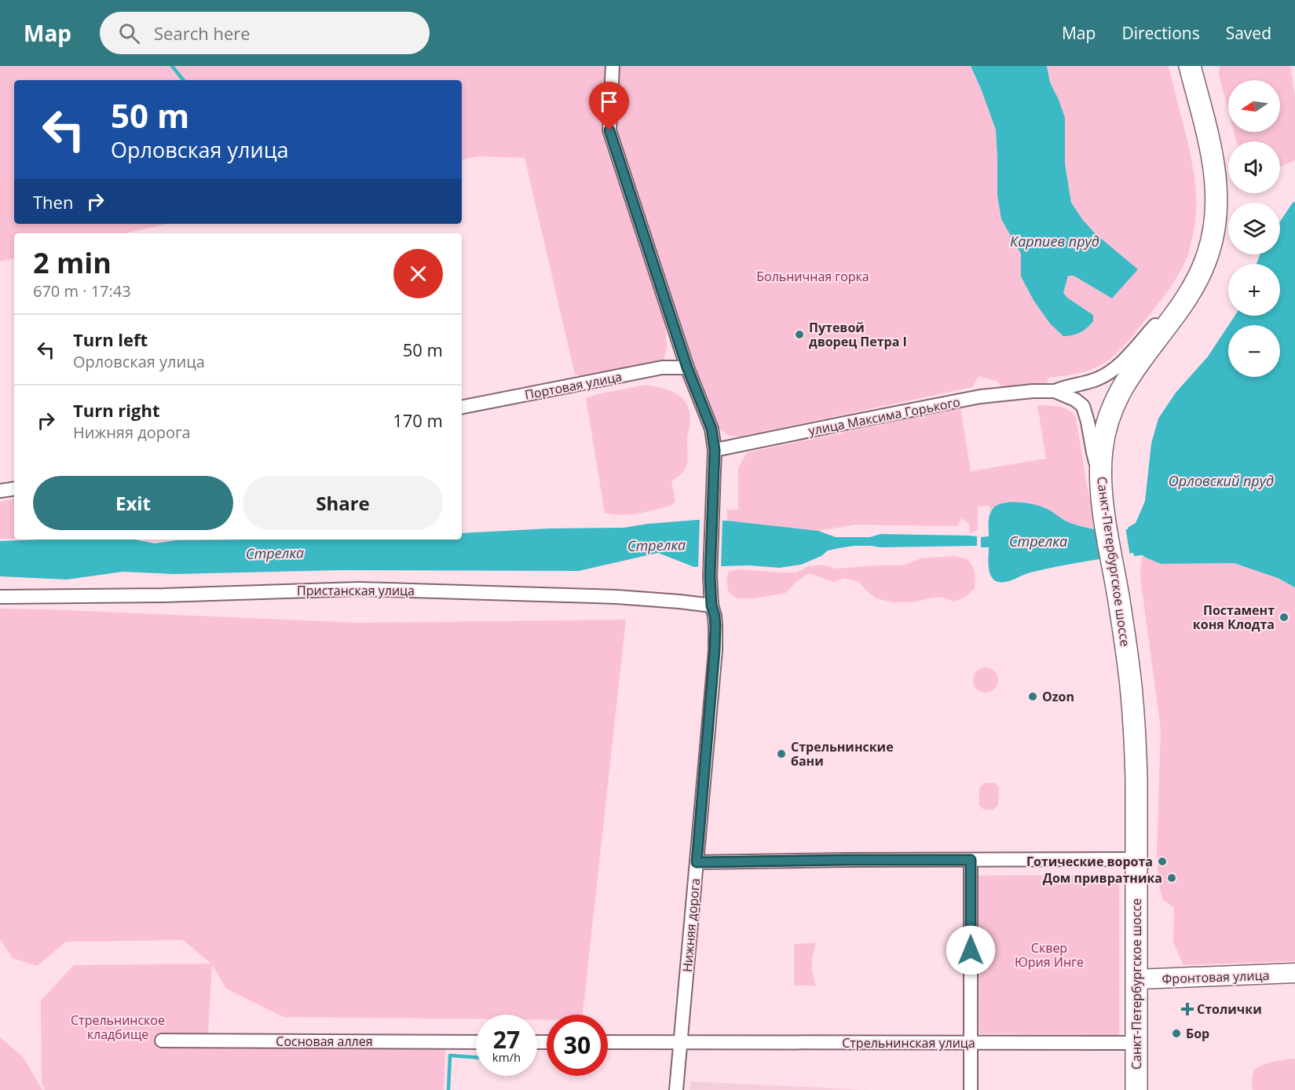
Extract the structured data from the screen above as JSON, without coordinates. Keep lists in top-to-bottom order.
{
  "streets": {
    "main road": ["Санкт-Петербургское шоссе", "Фронтовая улица"],
    "street": [
      "Портовая улица",
      "улица Максима Горького",
      "Пристанская улица",
      "Нижняя дорога",
      "Сосновая аллея",
      "Стрельнинская улица"
    ]
  },
  "crossings": [
    ["Портовая улица", "Нижняя дорога"],
    ["улица Максима Горького", "Нижняя дорога"],
    ["Санкт-Петербургское шоссе", "Фронтовая улица"],
    ["Санкт-Петербургское шоссе", "Стрельнинская улица"],
    ["Пристанская улица", "Нижняя дорога"],
    ["Нижняя дорога", "Стрельнинская улица"]
  ],
  "water": ["Карпиев пруд", "Орловский пруд", "Стрелка"],
  "parks": ["Больничная горка", "Сквер Юрия Инге", "Стрельнинское кладбище"],
  "places": {
    "other": [
      "Путевой дворец Петра I",
      "Постамент коня Клодта",
      "Ozon",
      "Стрельнинские бани",
      "Готические ворота",
      "Дом привратника",
      "Бор"
    ],
    "health": ["Столички"]
  },
  "north": "left",
  "page": {
    "header": "Map",
    "search": "Search here",
    "nav": ["Map", "Directions", "Saved"],
    "map_buttons": ["+", "−"],
    "turn": ["50 m", "Орловская улица"],
    "then": "Then",
    "heading": ["2 min", "670 m · 17:43"],
    "list": [
      {
        "name": "Turn left",
        "note": "Орловская улица",
        "value": "50 m"
      },
      {
        "name": "Turn right",
        "note": "Нижняя дорога",
        "value": "170 m"
      }
    ],
    "buttons": ["Exit", "Share"],
    "speed": "27 km/h",
    "limit": "30"
  }
}
